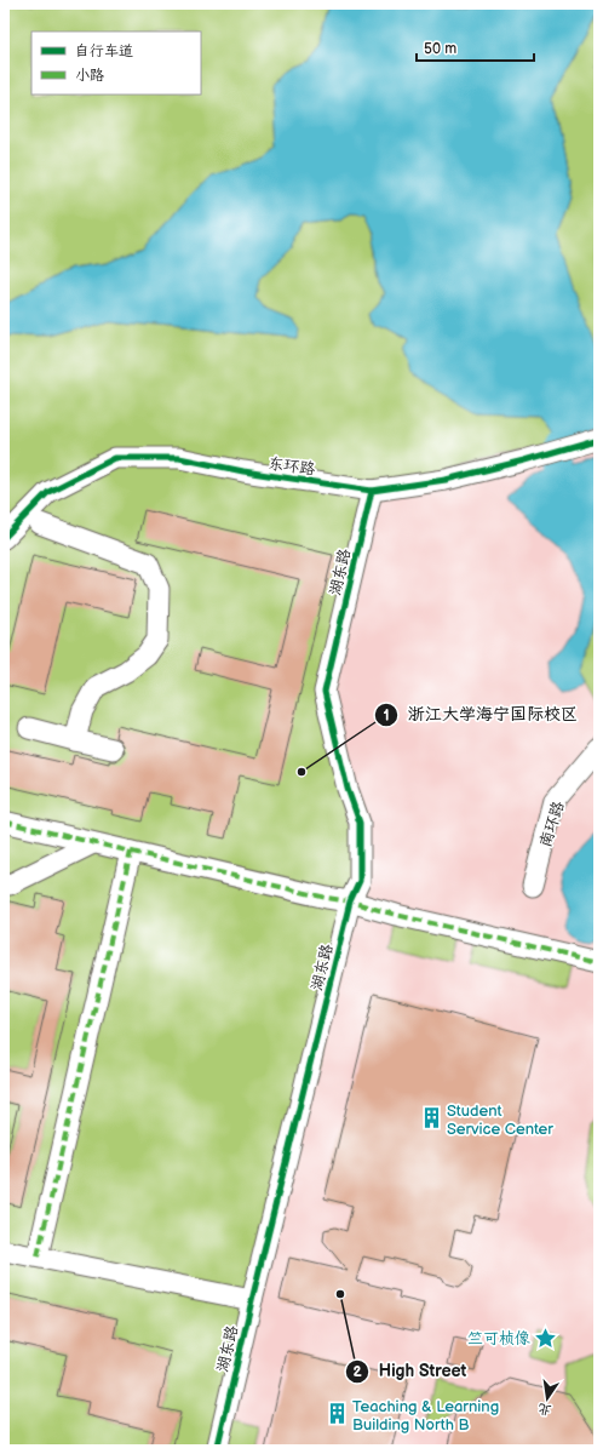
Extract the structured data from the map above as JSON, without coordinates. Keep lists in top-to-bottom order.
{
  "streets": {
    "street": ["东环路", "湖东路", "南环路"]
  },
  "crossings": [
    ["东环路", "湖东路"]
  ],
  "places": {
    "other": ["浙江大学海宁国际校区", "High Street"],
    "building": ["Student Service Center", "Teaching & Learning Building North B"],
    "place": ["竺可桢像"]
  },
  "legend": ["自行车道", "小路"],
  "scale_bar": "50 m",
  "north": "bottom"
}
